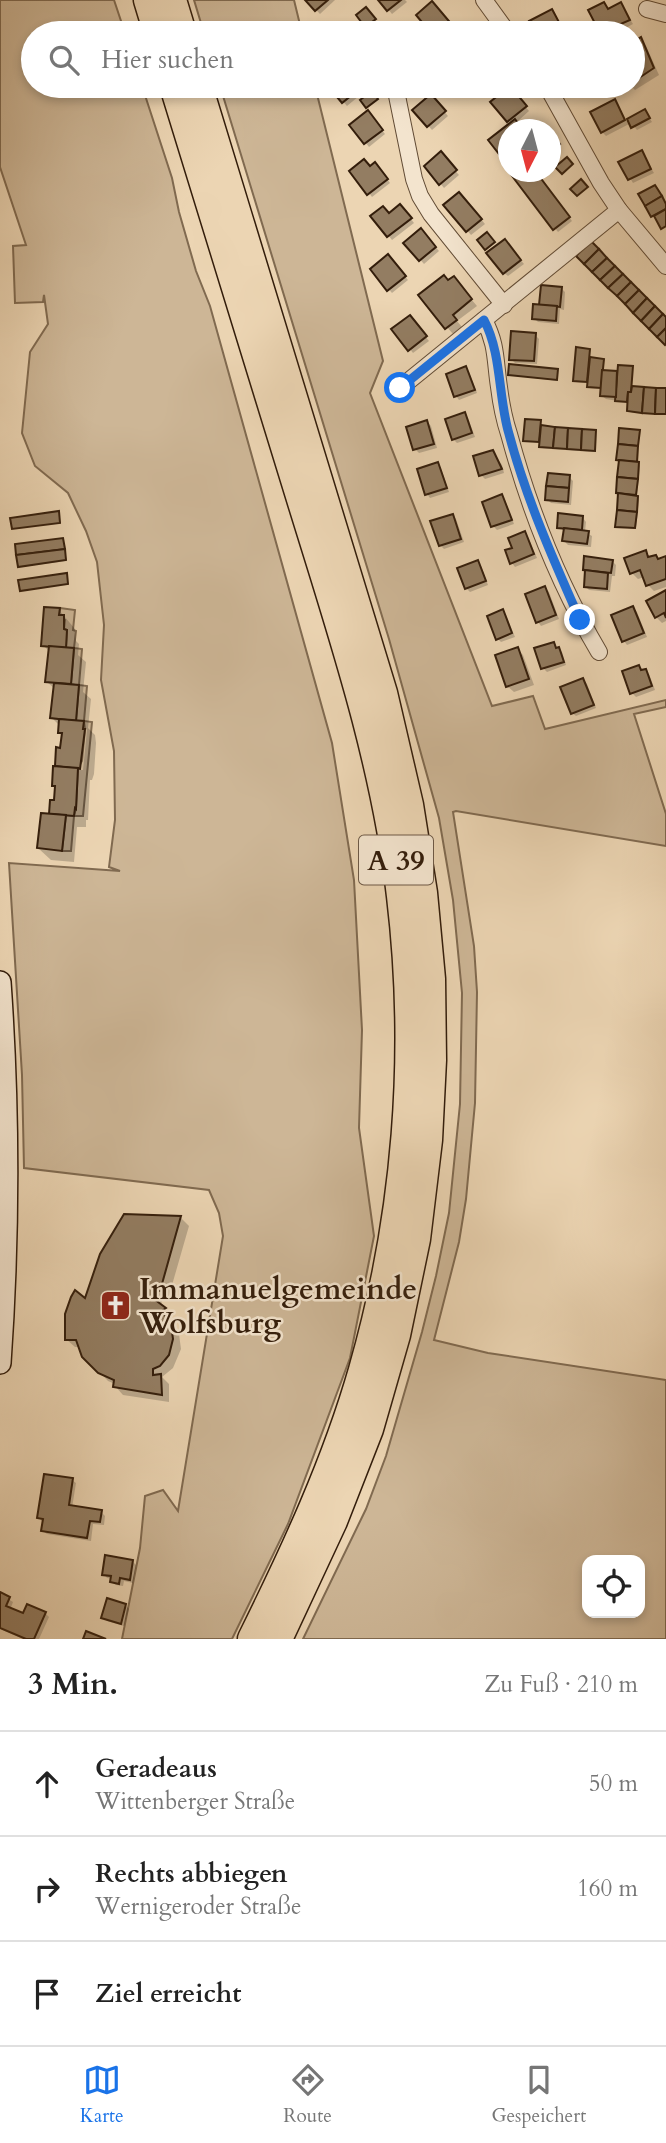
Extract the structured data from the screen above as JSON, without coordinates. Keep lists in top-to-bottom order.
{
  "streets": {
    "highway": ["A 39"]
  },
  "places": {
    "church": ["Immanuelgemeinde Wolfsburg"]
  },
  "north": "bottom",
  "page": {
    "search": "Hier suchen",
    "heading": ["3 Min.", "Zu Fuß · 210 m"],
    "list": [
      ["Geradeaus", "Wittenberger Straße", "50 m"],
      ["Rechts abbiegen", "Wernigeroder Straße", "160 m"],
      "Ziel erreicht"
    ],
    "nav": ["Karte", "Route", "Gespeichert"]
  }
}
